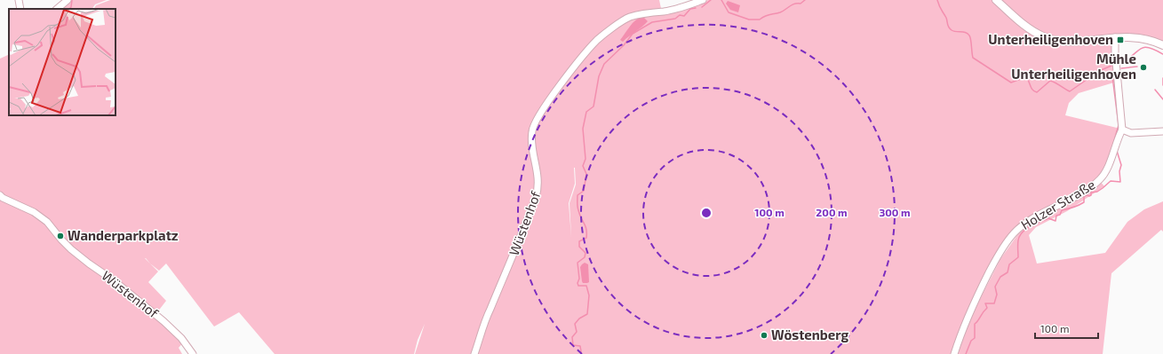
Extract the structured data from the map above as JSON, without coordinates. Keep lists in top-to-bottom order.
{
  "streets": {
    "street": ["Holzer Straße", "Wüstenhof"]
  },
  "places": {
    "transit": ["Unterheiligenhoven"],
    "other": ["Mühle Unterheiligenhoven", "Wanderparkplatz", "Wöstenberg"]
  },
  "scale_bar": "100 m",
  "rings": ["100 m", "200 m", "300 m"]
}
